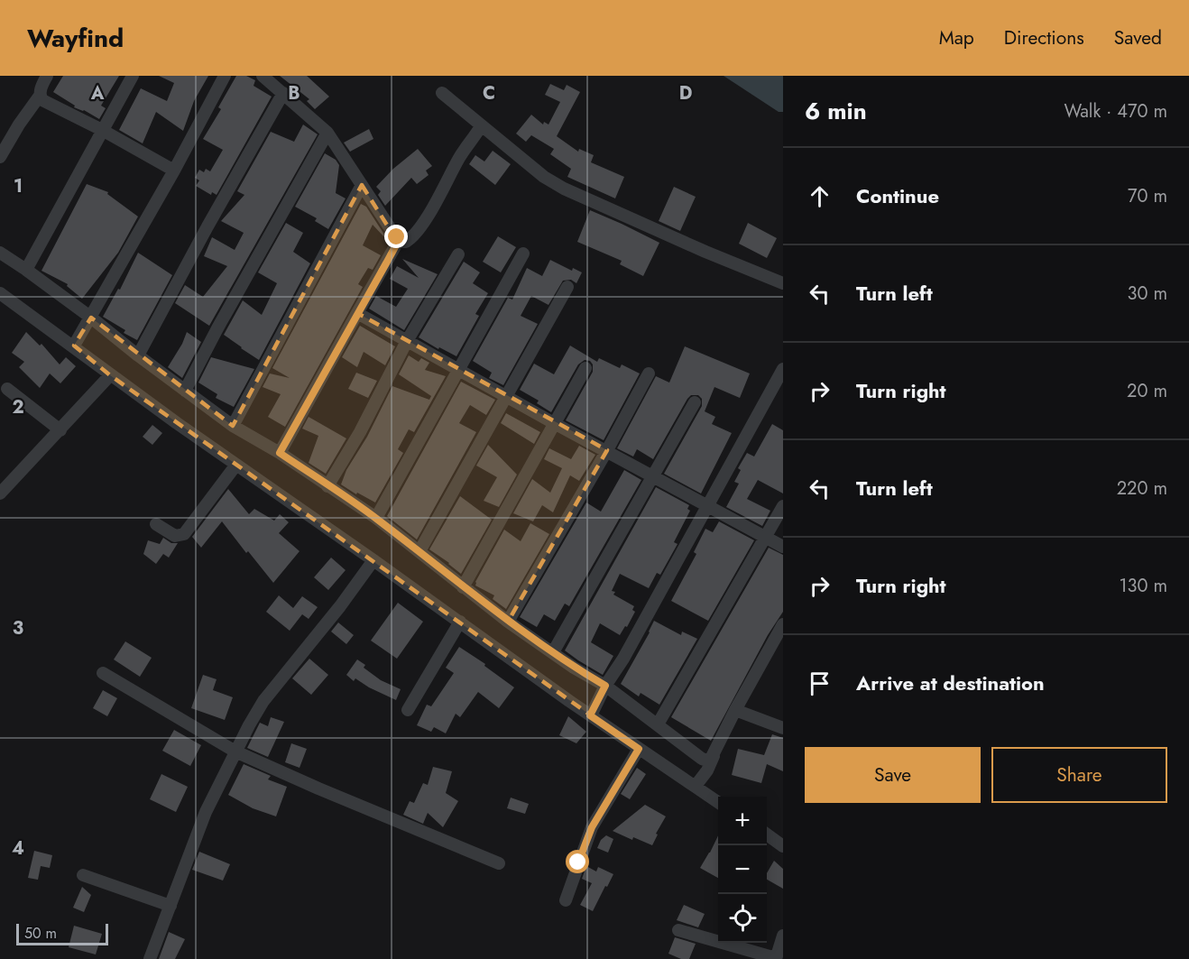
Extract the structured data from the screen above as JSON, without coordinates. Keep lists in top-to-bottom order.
{
  "scale_bar": "50 m",
  "page": {
    "header": "Wayfind",
    "nav": ["Map", "Directions", "Saved"],
    "heading": ["6 min", "Walk · 470 m"],
    "list": [
      ["Continue", "70 m"],
      ["Turn left", "30 m"],
      ["Turn right", "20 m"],
      ["Turn left", "220 m"],
      ["Turn right", "130 m"],
      "Arrive at destination"
    ],
    "buttons": ["Save", "Share"],
    "map_buttons": ["+", "−"],
    "scale": "50 m"
  },
  "grid": {
    "columns": [
      "A",
      "B",
      "C",
      "D"
    ],
    "rows": [
      "1",
      "2",
      "3",
      "4"
    ]
  }
}
